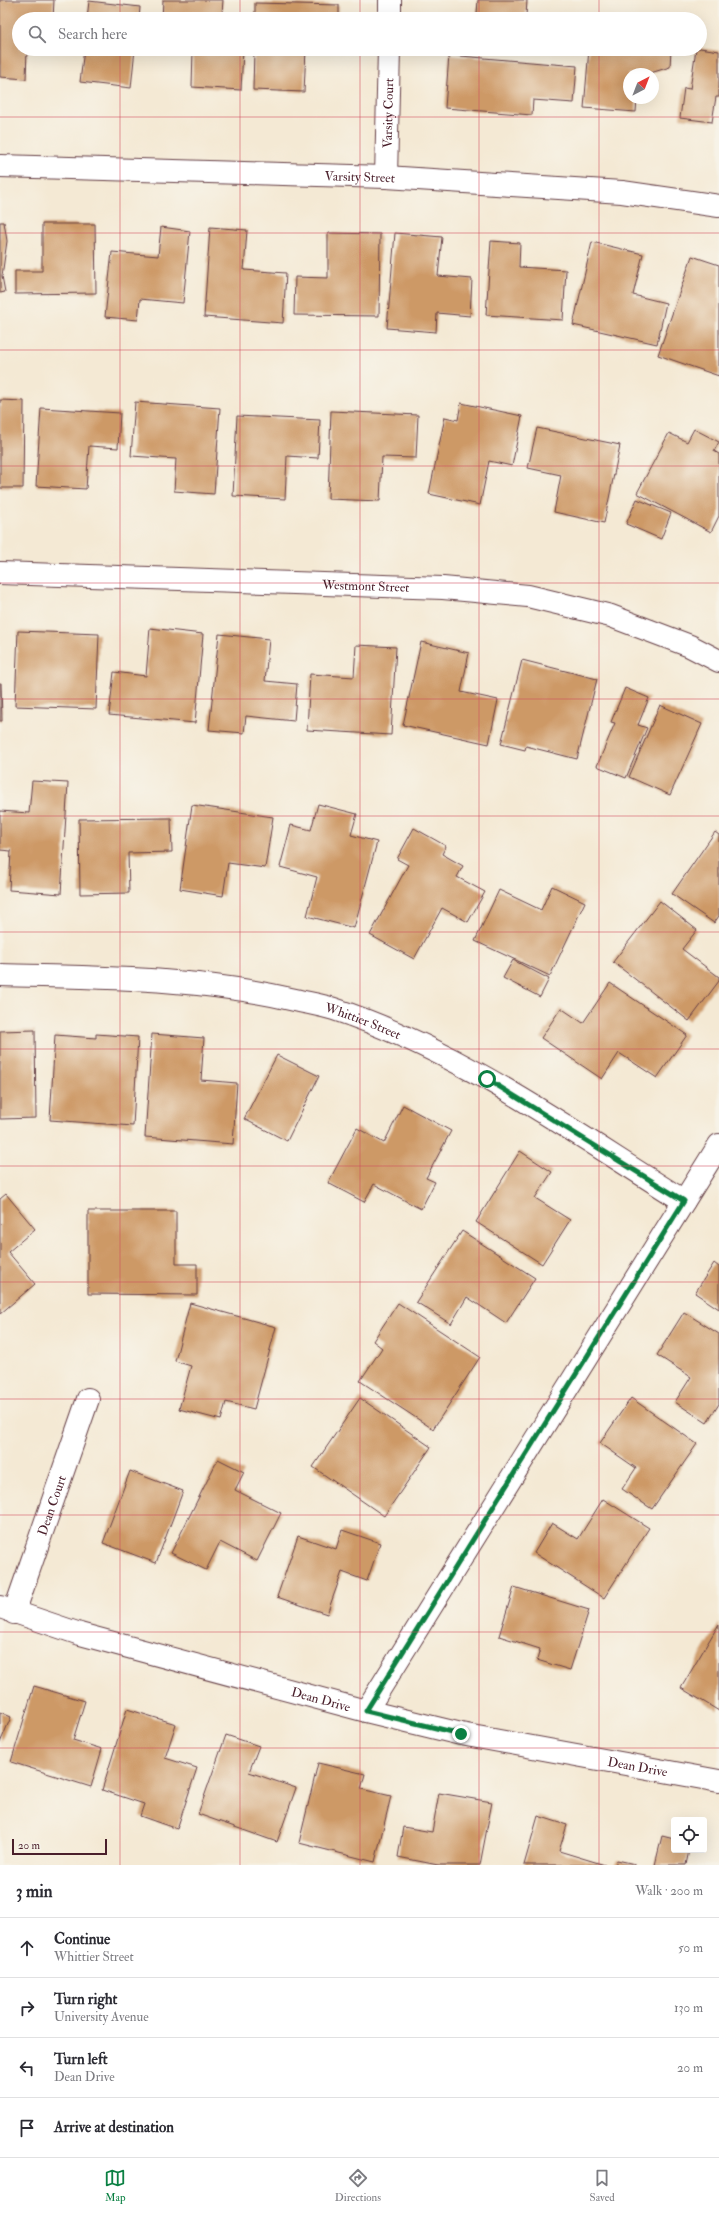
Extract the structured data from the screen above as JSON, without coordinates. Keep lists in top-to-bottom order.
{
  "streets": {
    "street": [
      "Varsity Court",
      "Varsity Street",
      "Westmont Street",
      "Whittier Street",
      "Dean Court",
      "Dean Drive"
    ]
  },
  "crossings": [
    ["Varsity Court", "Varsity Street"],
    ["Dean Court", "Dean Drive"]
  ],
  "scale_bar": "20 m",
  "north": "top right",
  "page": {
    "search": "Search here",
    "scale": "20 m",
    "heading": ["3 min", "Walk · 200 m"],
    "list": [
      ["Continue", "Whittier Street", "50 m"],
      ["Turn right", "University Avenue", "130 m"],
      ["Turn left", "Dean Drive", "20 m"],
      "Arrive at destination"
    ],
    "nav": ["Map", "Directions", "Saved"]
  }
}
